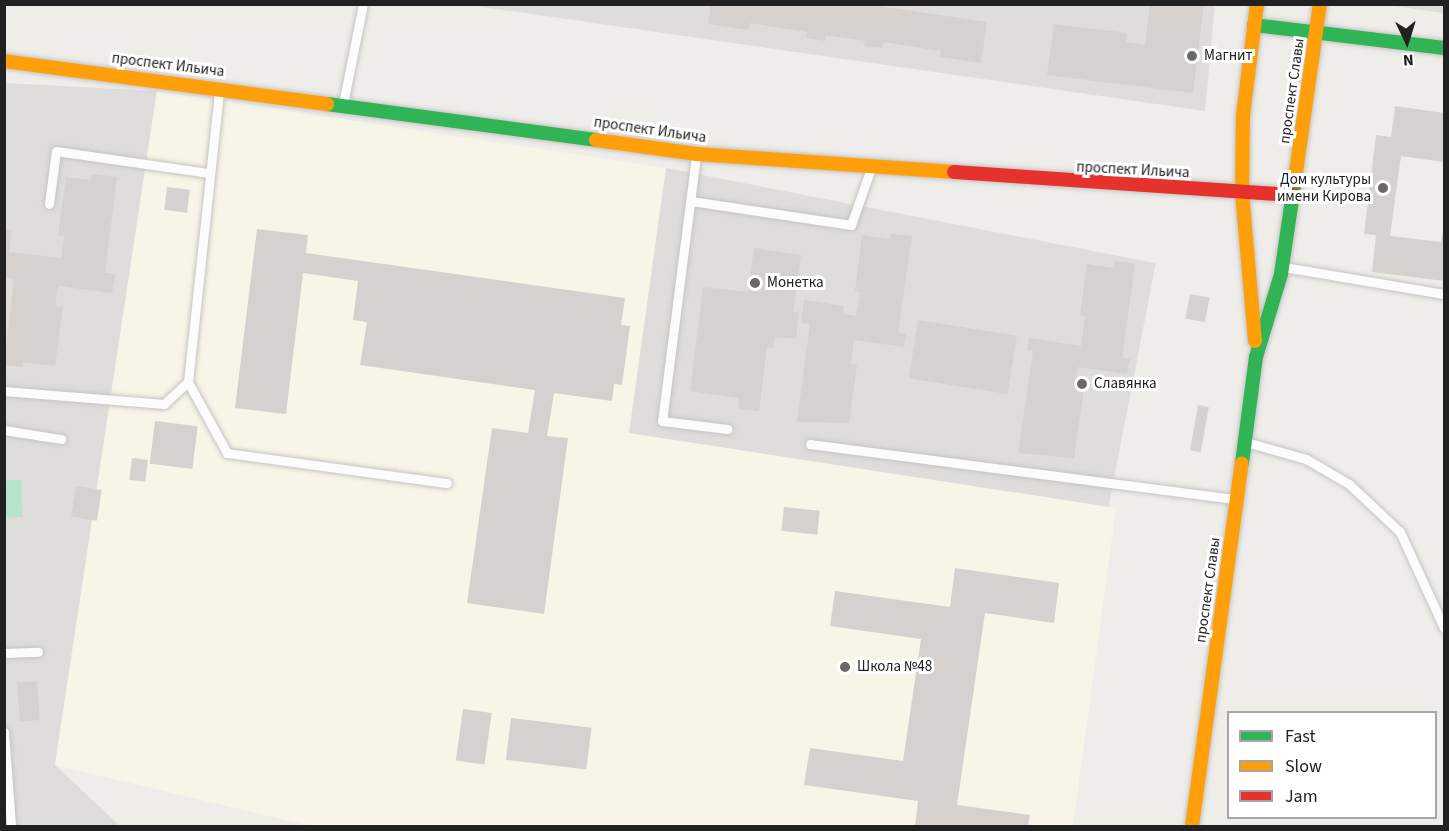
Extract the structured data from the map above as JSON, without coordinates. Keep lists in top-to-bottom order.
{
  "streets": {
    "street": ["проспект Ильича", "проспект Славы"]
  },
  "crossings": [
    ["проспект Ильича", "проспект Славы"]
  ],
  "places": [
    "Магнит",
    "Дом культуры имени Кирова",
    "Монетка",
    "Славянка",
    "Школа №48"
  ],
  "legend": ["Fast", "Slow", "Jam"],
  "north": "bottom"
}
